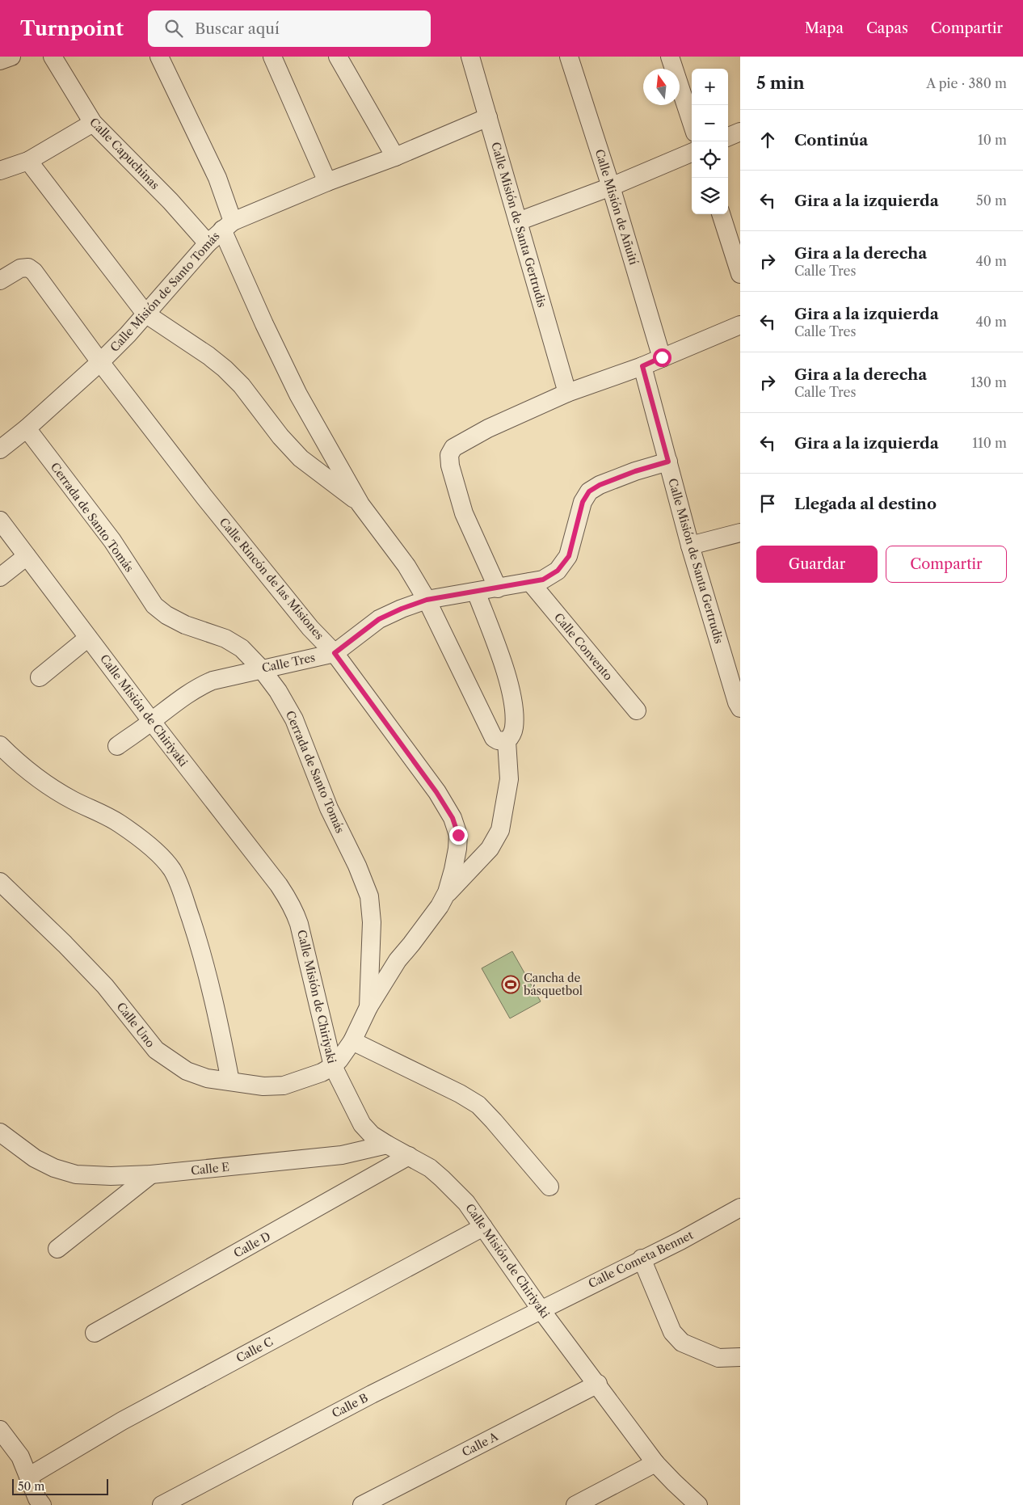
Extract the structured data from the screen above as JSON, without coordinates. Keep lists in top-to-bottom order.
{
  "streets": {
    "street": [
      "Calle Capuchinas",
      "Calle Misión de Añuití",
      "Calle Misión de Santa Gertrudis",
      "Calle Misión de Santo Tomás",
      "Cerrada de Santo Tomás",
      "Calle Rincón de las Misiones",
      "Calle Convento",
      "Calle Tres",
      "Calle Misión de Chiriyaki",
      "Calle Uno",
      "Calle E",
      "Calle D",
      "Calle Cometa Bennet",
      "Calle C",
      "Calle B",
      "Calle A"
    ]
  },
  "crossings": [
    ["Calle Capuchinas", "Calle Misión de Santo Tomás"],
    ["Calle Misión de Santa Gertrudis", "Calle Misión de Santo Tomás"],
    ["Calle Misión de Santa Gertrudis", "Calle Tres"],
    ["Calle Misión de Santo Tomás", "Cerrada de Santo Tomás"],
    ["Calle Misión de Santo Tomás", "Calle Rincón de las Misiones"],
    ["Cerrada de Santo Tomás", "Calle Rincón de las Misiones"],
    ["Cerrada de Santo Tomás", "Calle Tres"],
    ["Cerrada de Santo Tomás", "Calle Misión de Chiriyaki"],
    ["Cerrada de Santo Tomás", "Calle Uno"],
    ["Calle Rincón de las Misiones", "Calle Tres"],
    ["Calle Convento", "Calle Tres"],
    ["Calle Tres", "Calle Misión de Chiriyaki"],
    ["Calle Misión de Chiriyaki", "Calle Uno"],
    ["Calle Misión de Chiriyaki", "Calle E"],
    ["Calle Misión de Chiriyaki", "Calle D"],
    ["Calle Misión de Chiriyaki", "Calle Cometa Bennet"],
    ["Calle Misión de Chiriyaki", "Calle C"],
    ["Calle Misión de Chiriyaki", "Calle B"],
    ["Calle Misión de Chiriyaki", "Calle A"],
    ["Calle Cometa Bennet", "Calle B"]
  ],
  "places": {
    "sports": ["Cancha de básquetbol"]
  },
  "scale_bar": "50 m",
  "north": "top",
  "page": {
    "header": "Turnpoint",
    "search": "Buscar aquí",
    "nav": ["Mapa", "Capas", "Compartir"],
    "heading": ["5 min", "A pie · 380 m"],
    "map_buttons": ["+", "−"],
    "list": [
      ["Continúa", "10 m"],
      ["Gira a la izquierda", "50 m"],
      ["Gira a la derecha", "Calle Tres", "40 m"],
      ["Gira a la izquierda", "Calle Tres", "40 m"],
      ["Gira a la derecha", "Calle Tres", "130 m"],
      ["Gira a la izquierda", "110 m"],
      "Llegada al destino"
    ],
    "buttons": ["Guardar", "Compartir"],
    "scale": "50 m"
  }
}
